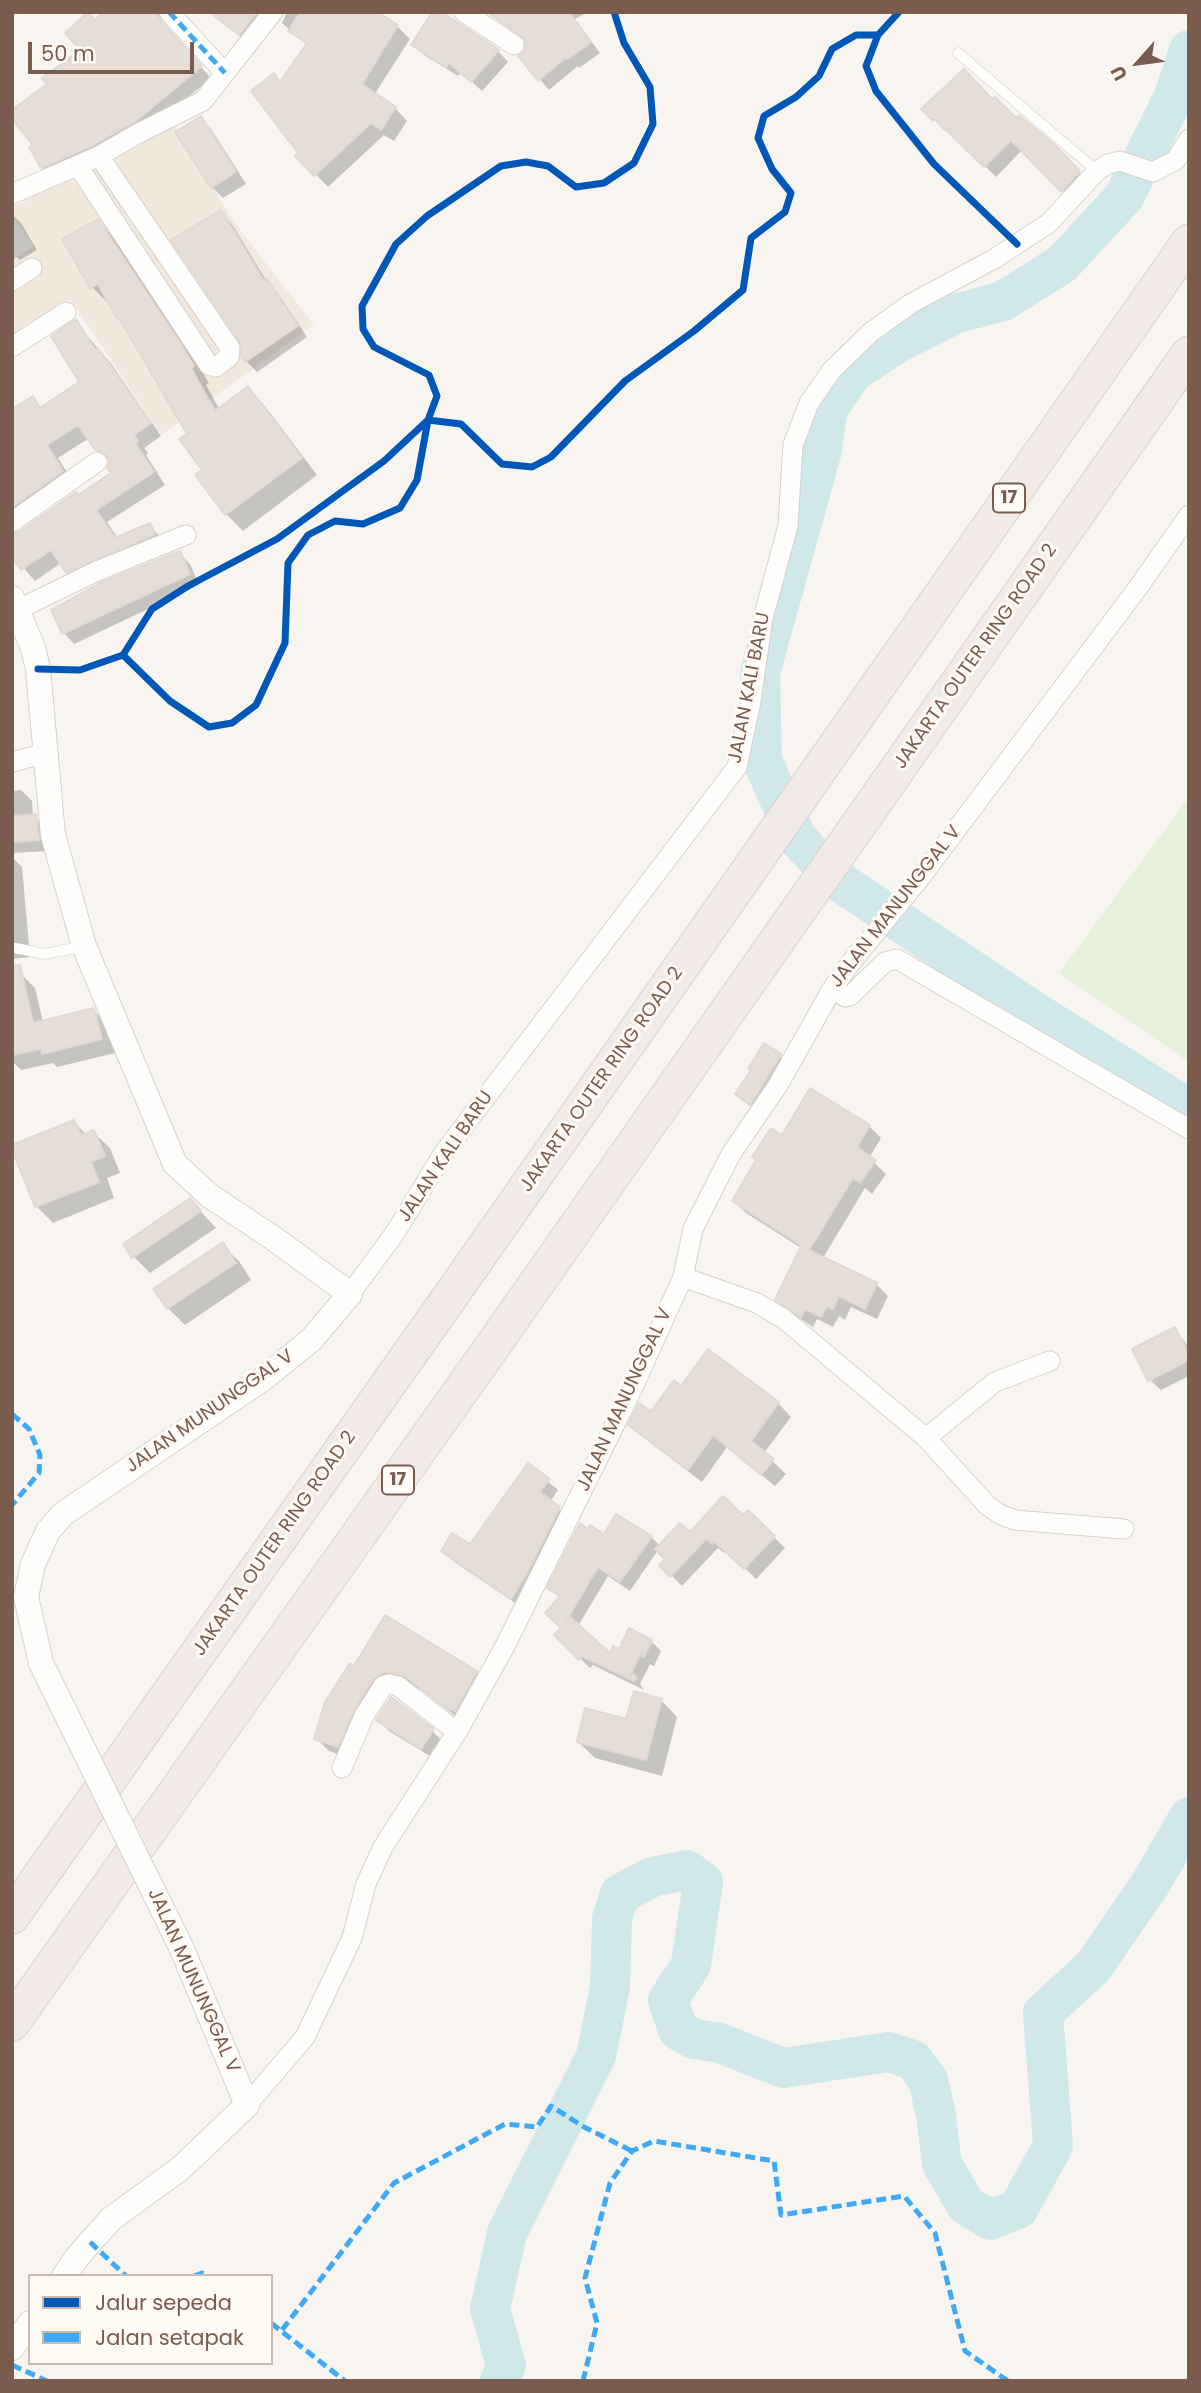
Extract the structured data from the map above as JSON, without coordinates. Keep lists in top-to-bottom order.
{
  "streets": {
    "highway": ["17", "JAKARTA OUTER RING ROAD 2"],
    "street": ["JALAN KALI BARU", "JALAN MANUNGGAL V", "JALAN MUNUNGGAL V"]
  },
  "crossings": [
    ["JALAN KALI BARU", "JALAN MUNUNGGAL V"],
    ["JALAN MANUNGGAL V", "JALAN MUNUNGGAL V"]
  ],
  "legend": ["Jalur sepeda", "Jalan setapak"],
  "scale_bar": "50 m",
  "north": "bottom left"
}
